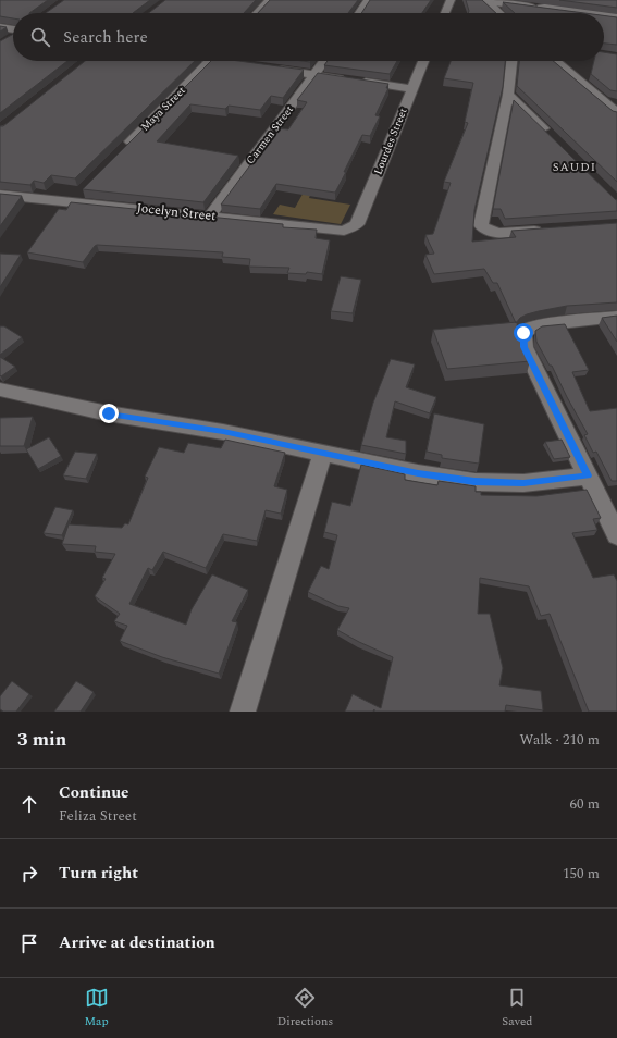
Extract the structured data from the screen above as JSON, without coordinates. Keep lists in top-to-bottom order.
{
  "streets": {
    "street": [
      "Maya Street",
      "Carmen Street",
      "Lourdes Street",
      "Jocelyn Street"
    ]
  },
  "crossings": [
    ["Carmen Street", "Jocelyn Street"],
    ["Lourdes Street", "Jocelyn Street"]
  ],
  "districts": ["SAUDI"],
  "page": {
    "search": "Search here",
    "heading": ["3 min", "Walk · 210 m"],
    "list": [
      ["Continue", "Feliza Street", "60 m"],
      ["Turn right", "150 m"],
      "Arrive at destination"
    ],
    "nav": ["Map", "Directions", "Saved"]
  }
}
